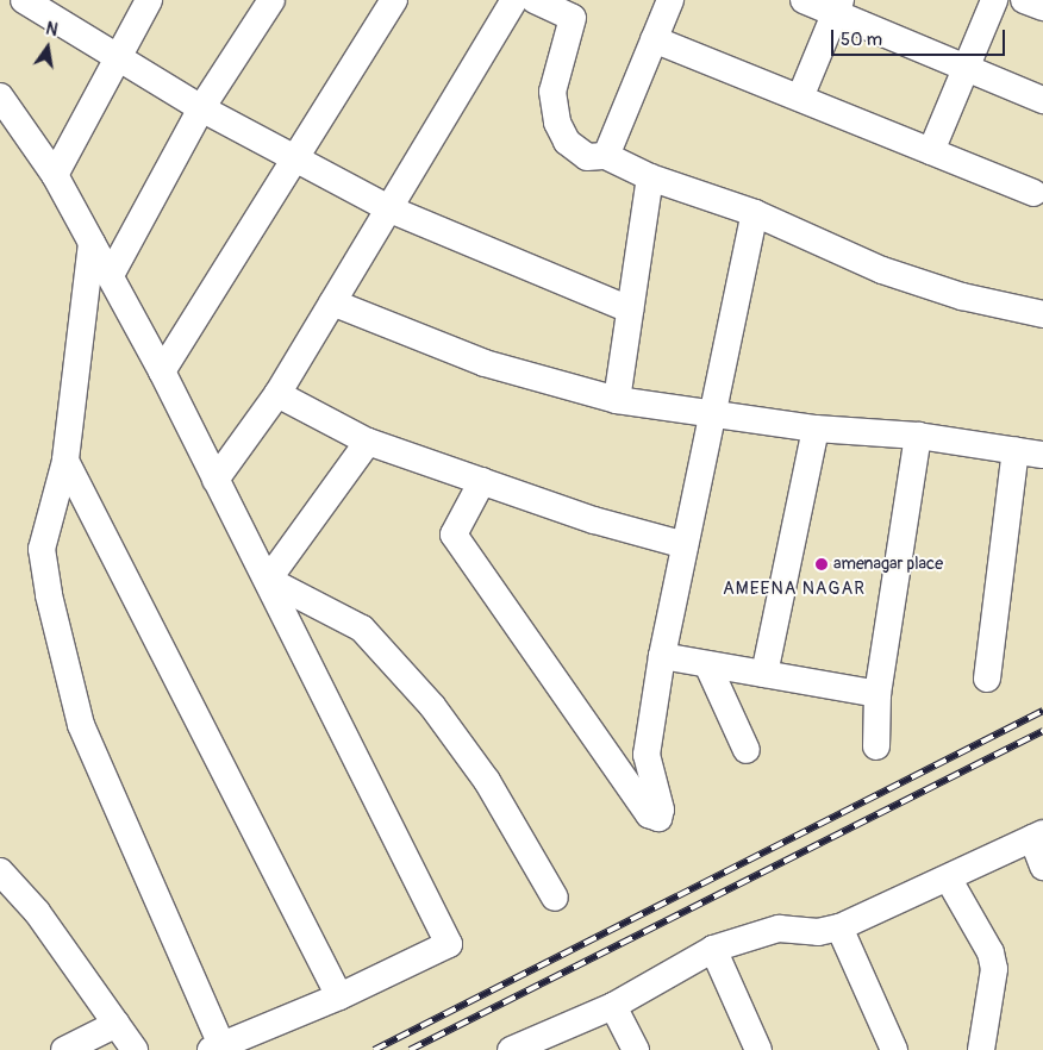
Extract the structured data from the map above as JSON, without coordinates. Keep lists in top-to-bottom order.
{
  "districts": ["AMEENA NAGAR"],
  "places": ["amenagar place"],
  "scale_bar": "50 m",
  "north": "top"
}
